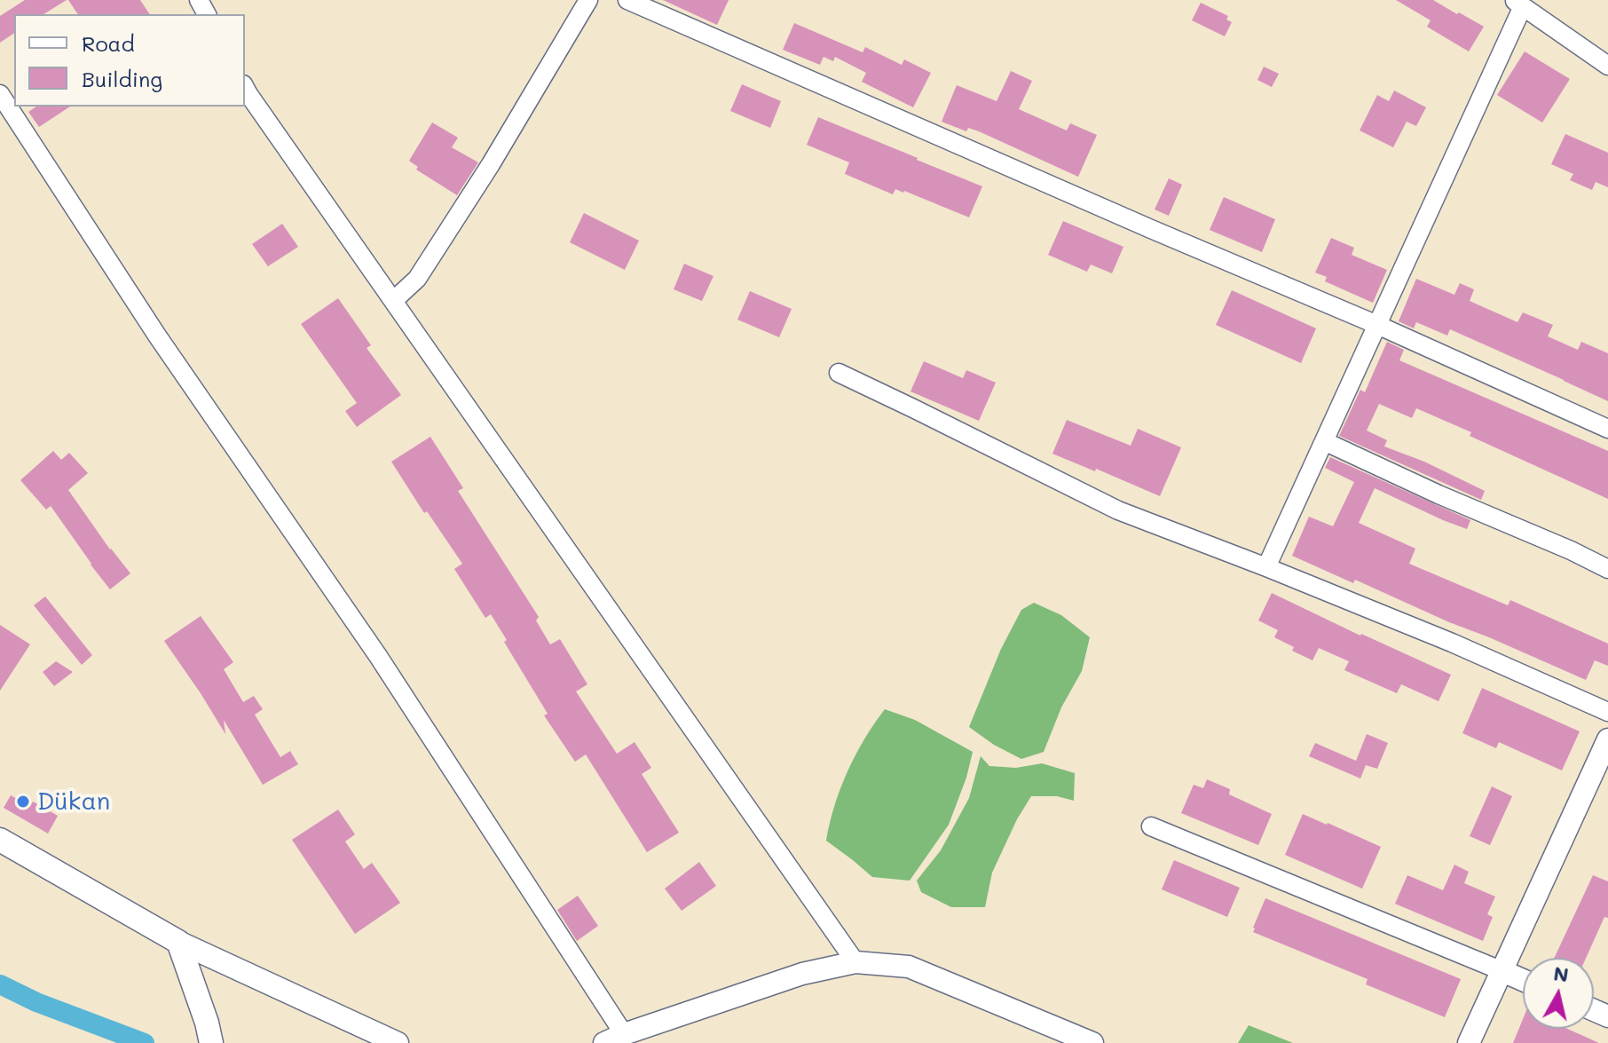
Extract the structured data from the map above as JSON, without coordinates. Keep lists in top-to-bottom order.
{
  "places": ["Dükan"],
  "legend": ["Road", "Building"],
  "north": "top"
}
